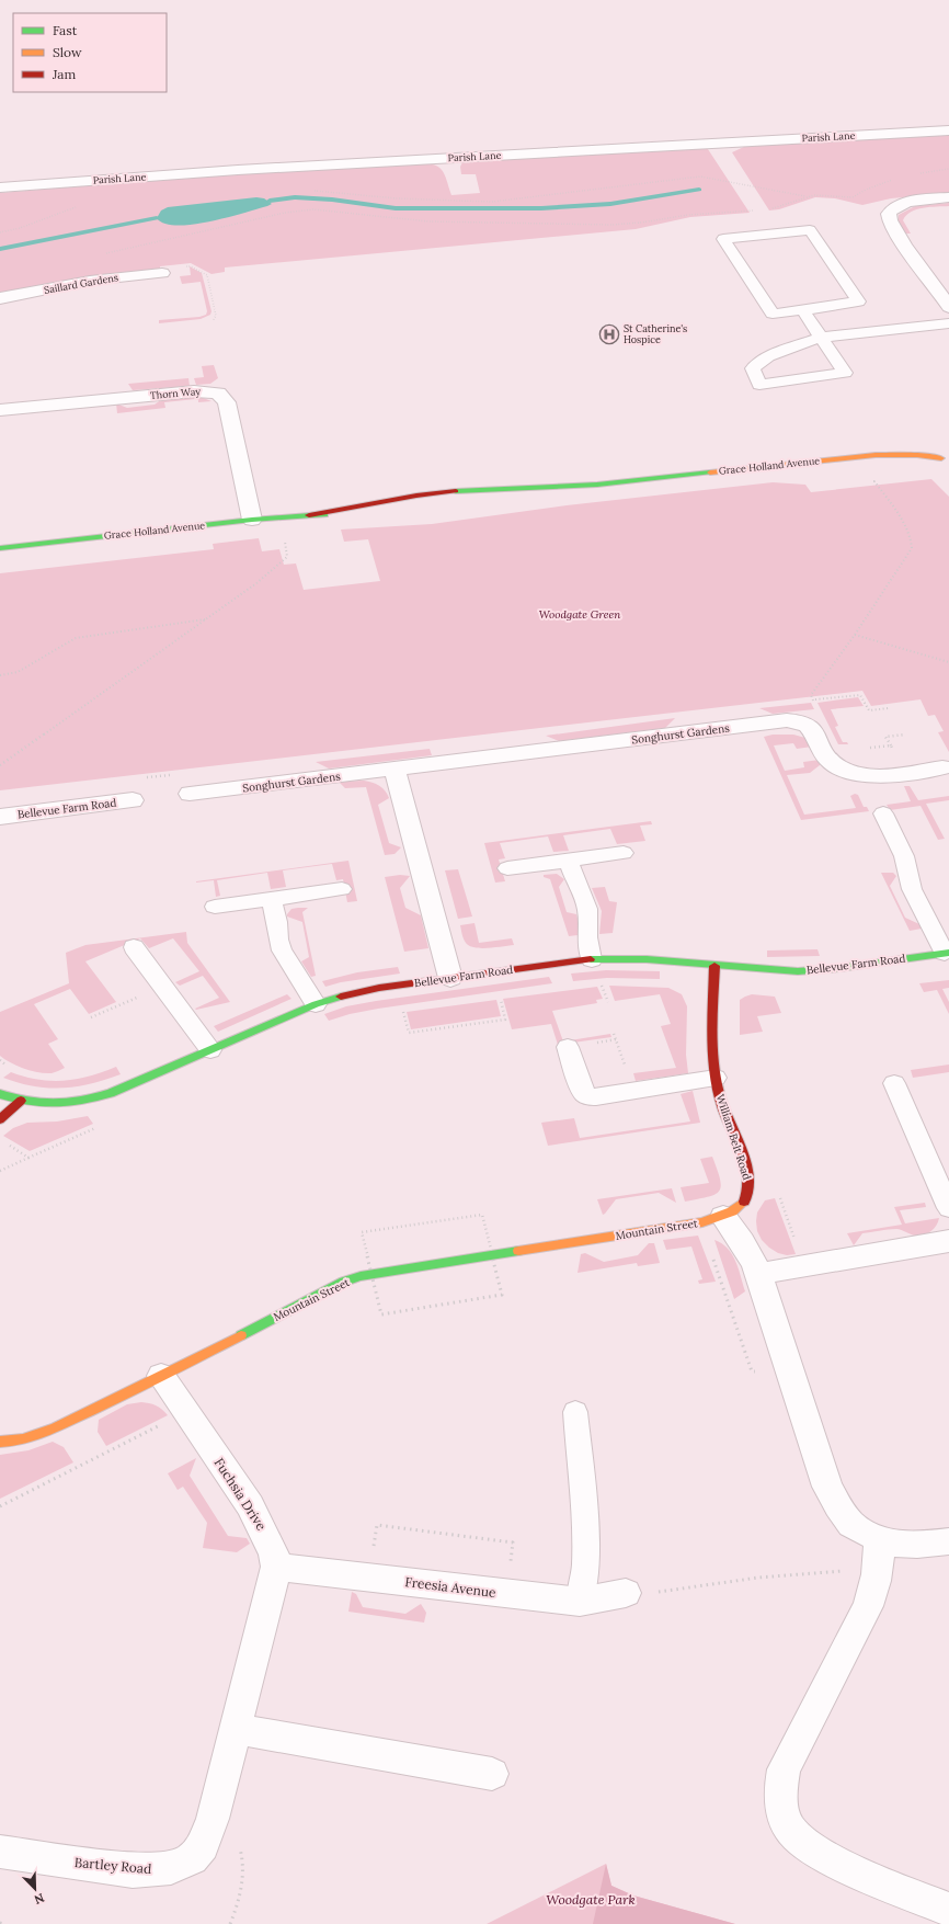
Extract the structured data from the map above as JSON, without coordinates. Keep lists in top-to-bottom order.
{
  "streets": {
    "street": [
      "Parish Lane",
      "Saillard Gardens",
      "Thorn Way",
      "Grace Holland Avenue",
      "Songhurst Gardens",
      "Bellevue Farm Road",
      "William Belt Road",
      "Mountain Street",
      "Fuchsia Drive",
      "Freesia Avenue",
      "Bartley Road"
    ]
  },
  "crossings": [
    ["Thorn Way", "Grace Holland Avenue"],
    ["Bellevue Farm Road", "William Belt Road"],
    ["William Belt Road", "Mountain Street"],
    ["Mountain Street", "Fuchsia Drive"],
    ["Fuchsia Drive", "Freesia Avenue"]
  ],
  "parks": ["Woodgate Green", "Woodgate Park"],
  "places": {
    "hospital": ["St Catherine's Hospice"]
  },
  "legend": ["Fast", "Slow", "Jam"],
  "north": "bottom right"
}
